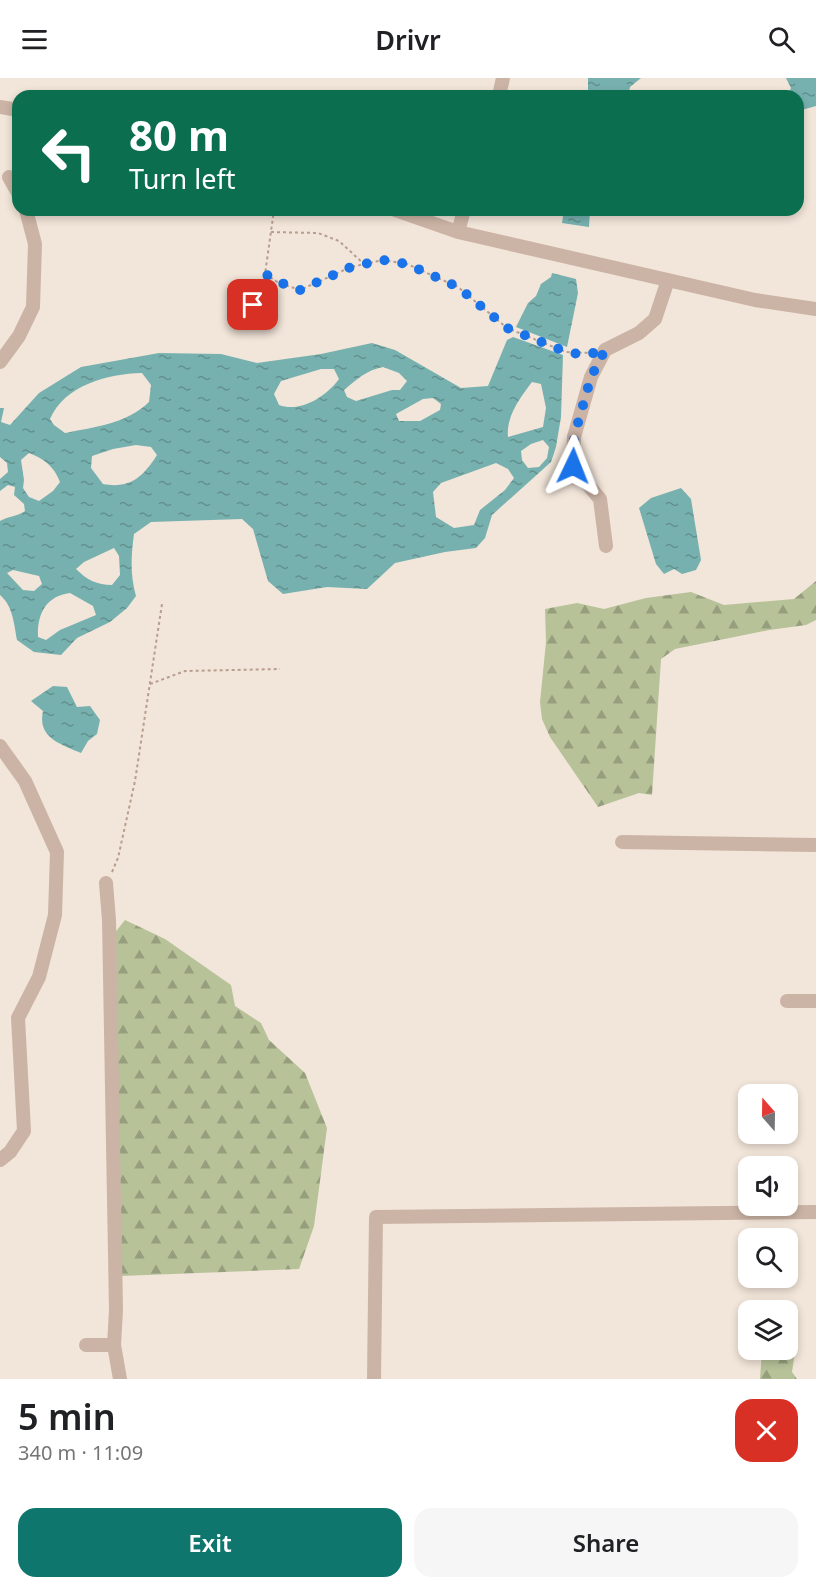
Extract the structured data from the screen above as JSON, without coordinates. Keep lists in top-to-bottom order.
{
  "north": "top",
  "page": {
    "header": "Drivr",
    "turn": ["80 m", "Turn left"],
    "heading": ["5 min", "340 m · 11:09"],
    "buttons": ["Exit", "Share"]
  }
}
